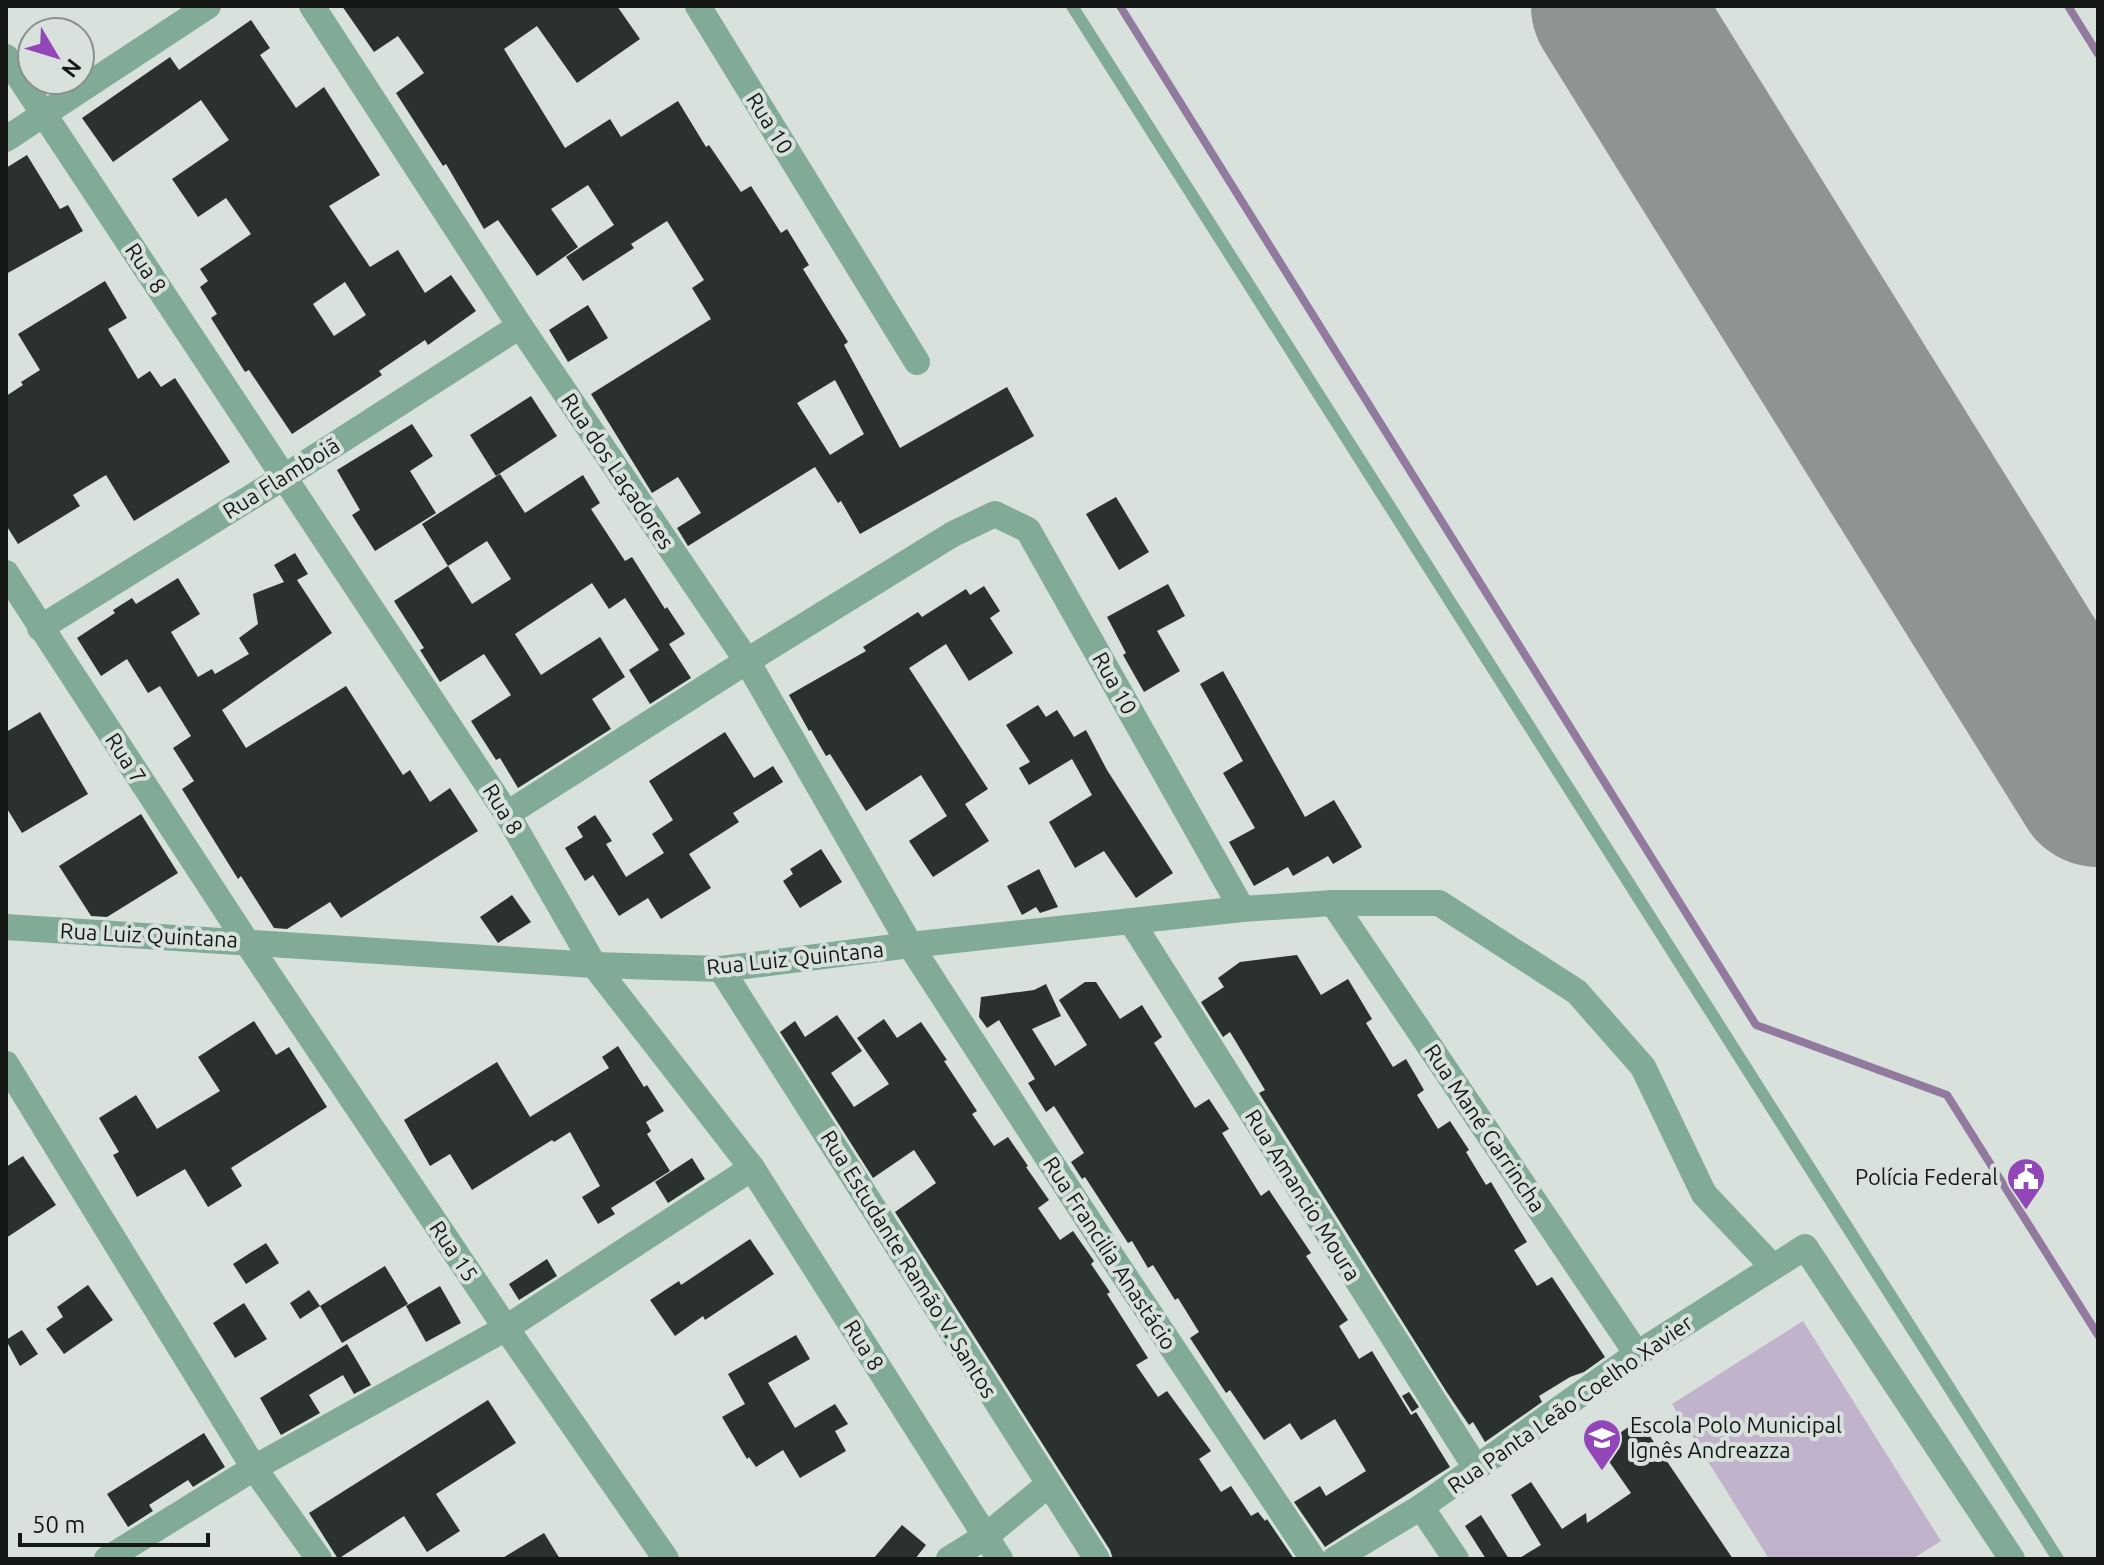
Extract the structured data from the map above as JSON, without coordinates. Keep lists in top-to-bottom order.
{
  "streets": {
    "street": [
      "Rua 10",
      "Rua 8",
      "Rua dos Laçadores",
      "Rua Flamboiã",
      "Rua 7",
      "Rua Luiz Quintana",
      "Rua Mané Garrincha",
      "Rua Amancio Moura",
      "Rua 15",
      "Rua Francilia Anastácio",
      "Rua Estudante Ramão V. Santos",
      "Rua Panta Leão Coelho Xavier"
    ]
  },
  "crossings": [
    ["Rua 10", "Rua dos Laçadores"],
    ["Rua 10", "Rua Luiz Quintana"],
    ["Rua 8", "Rua Flamboiã"],
    ["Rua 8", "Rua Luiz Quintana"],
    ["Rua dos Laçadores", "Rua Flamboiã"],
    ["Rua dos Laçadores", "Rua Luiz Quintana"],
    ["Rua dos Laçadores", "Rua Francilia Anastácio"],
    ["Rua Flamboiã", "Rua 7"],
    ["Rua 7", "Rua Luiz Quintana"],
    ["Rua 7", "Rua 15"],
    ["Rua Luiz Quintana", "Rua Mané Garrincha"],
    ["Rua Luiz Quintana", "Rua Amancio Moura"],
    ["Rua Luiz Quintana", "Rua 15"],
    ["Rua Luiz Quintana", "Rua Francilia Anastácio"],
    ["Rua Luiz Quintana", "Rua Estudante Ramão V. Santos"],
    ["Rua Luiz Quintana", "Rua Panta Leão Coelho Xavier"],
    ["Rua Mané Garrincha", "Rua Panta Leão Coelho Xavier"],
    ["Rua Amancio Moura", "Rua Panta Leão Coelho Xavier"]
  ],
  "places": {
    "public building": ["Polícia Federal"],
    "school or university": ["Escola Polo Municipal Ignês Andreazza"]
  },
  "scale_bar": "50 m",
  "north": "bottom right"
}
